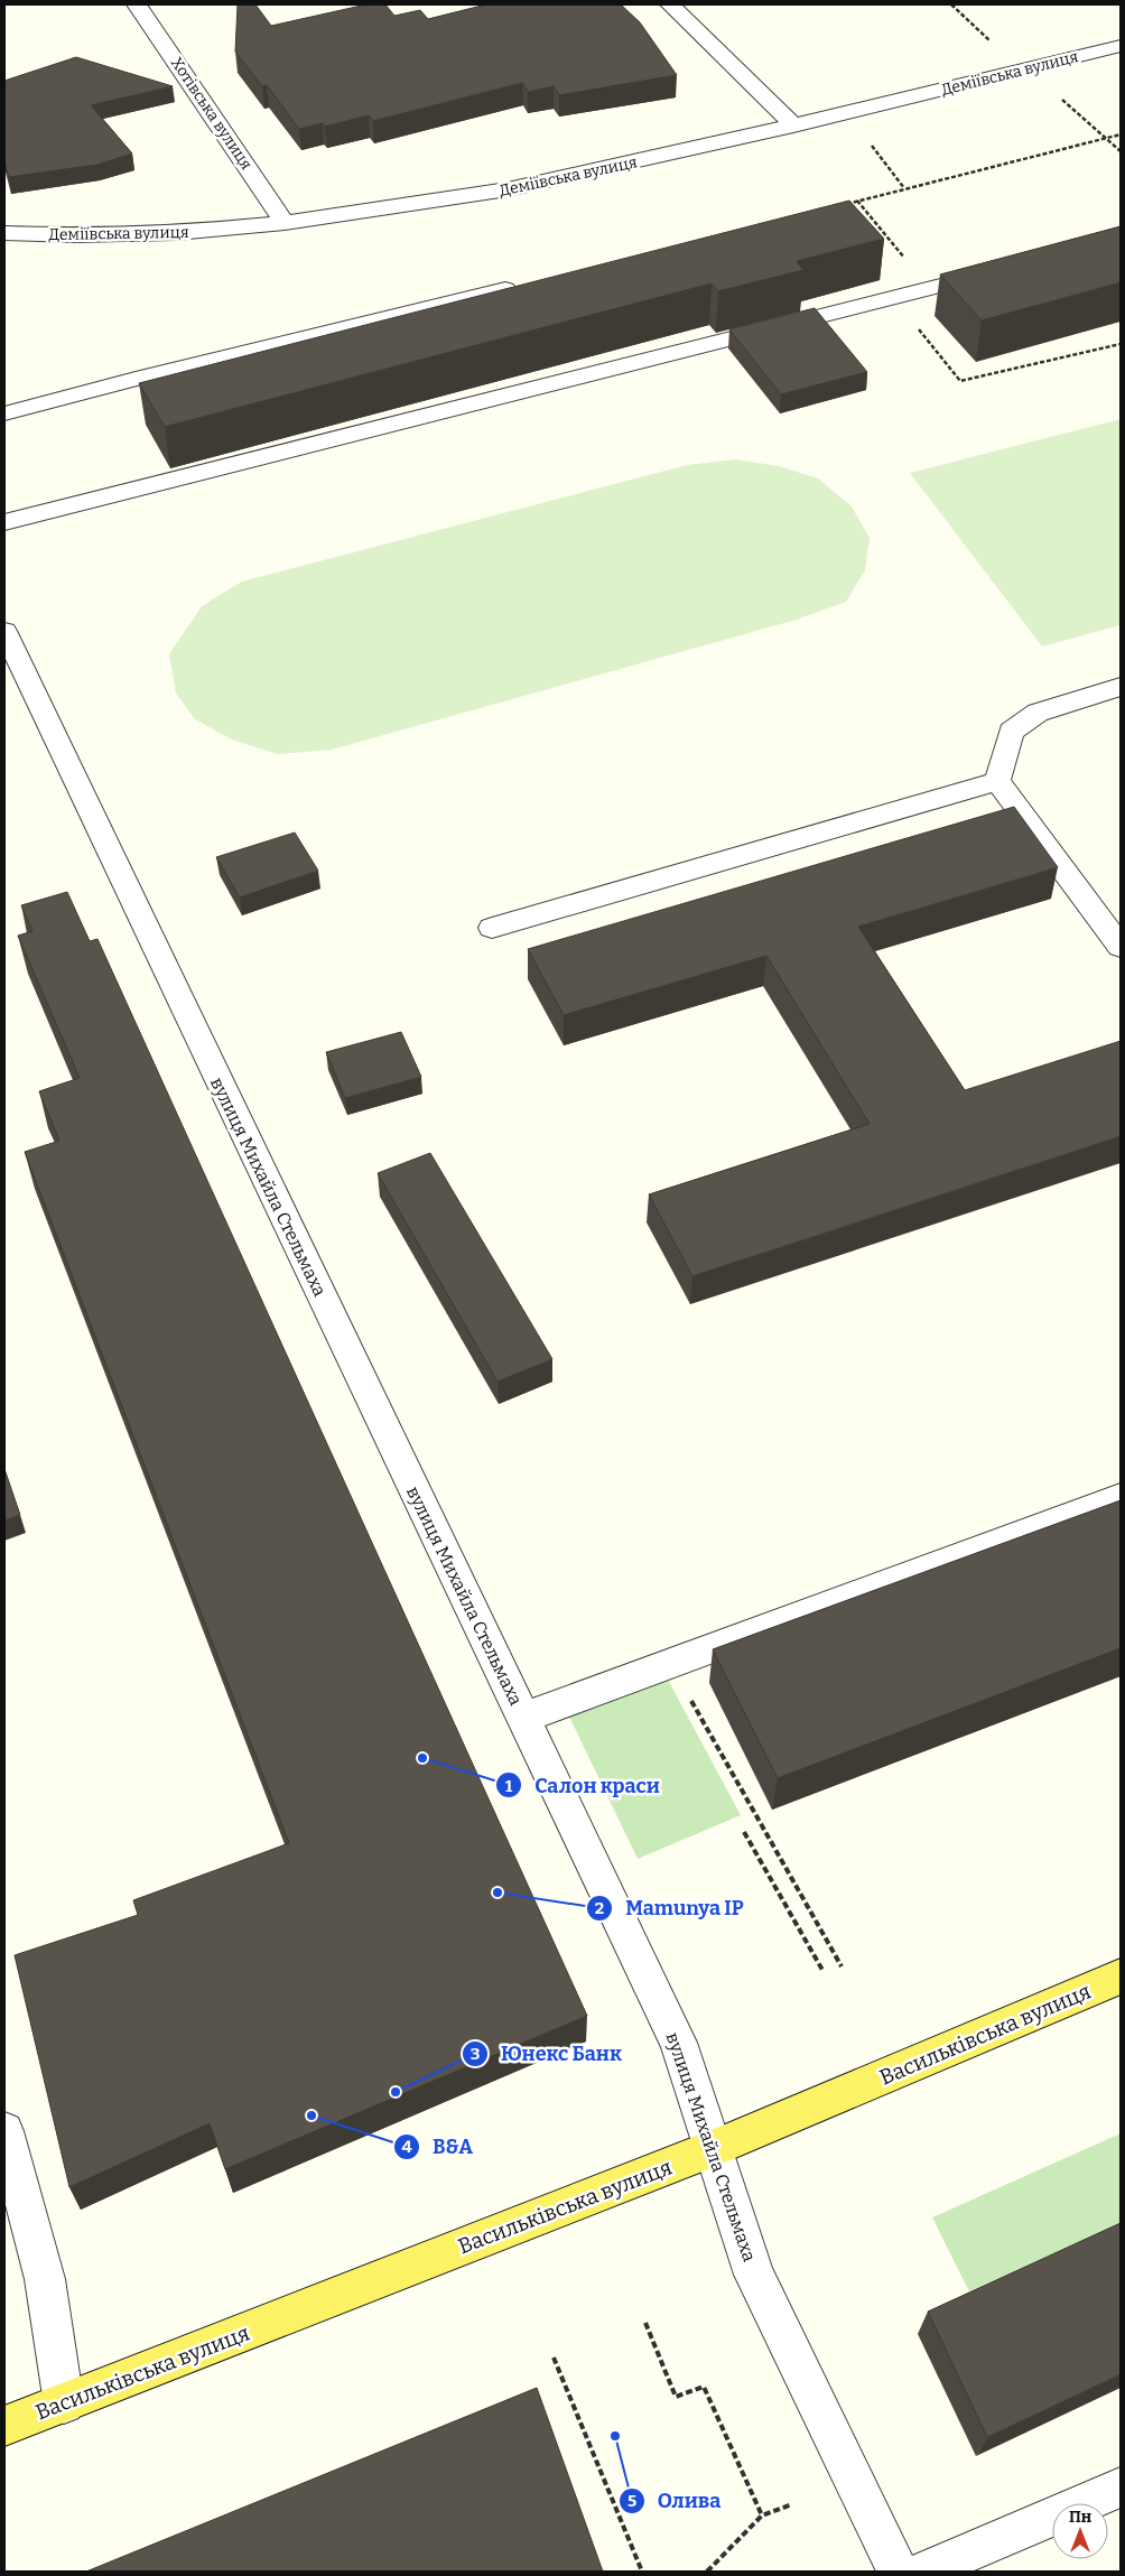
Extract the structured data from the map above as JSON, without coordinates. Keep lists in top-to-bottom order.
{
  "streets": {
    "main road": ["Васильківська вулиця"],
    "street": ["Деміївська вулиця", "Хотівська вулиця", "вулиця Михайла Стельмаха"]
  },
  "crossings": [
    ["Деміївська вулиця", "Хотівська вулиця"],
    ["вулиця Михайла Стельмаха", "Васильківська вулиця"]
  ],
  "places": [
    "Салон краси",
    "Mamunya IP",
    "Юнекс Банк",
    "B&A",
    "Олива"
  ],
  "north": "top"
}
